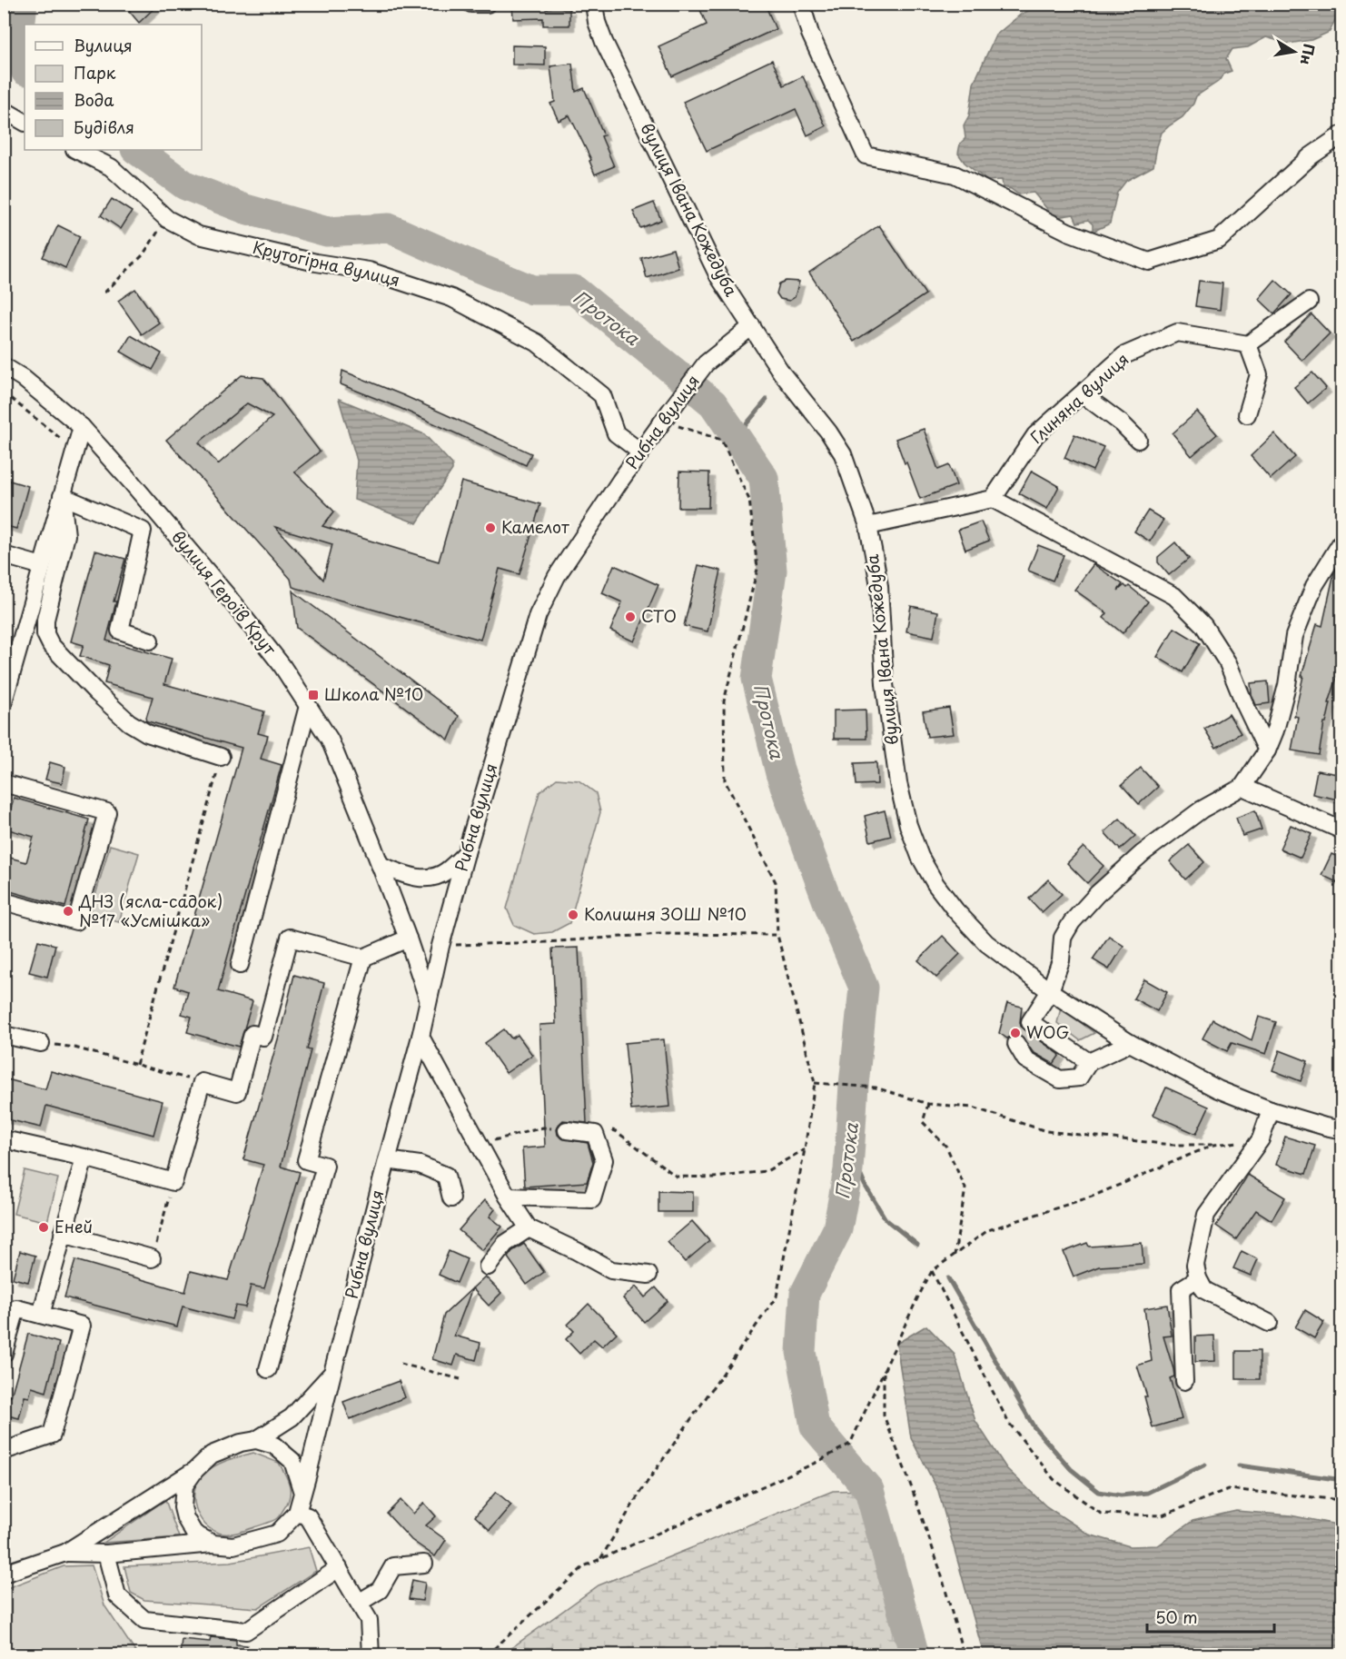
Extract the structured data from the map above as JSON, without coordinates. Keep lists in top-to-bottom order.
{
  "streets": {
    "street": [
      "вулиця Івана Кожедуба",
      "Крутогірна вулиця",
      "Глиняна вулиця",
      "Рибна вулиця",
      "вулиця Героїв Крут"
    ]
  },
  "crossings": [
    ["вулиця Івана Кожедуба", "Рибна вулиця"],
    ["Крутогірна вулиця", "Рибна вулиця"],
    ["Рибна вулиця", "вулиця Героїв Крут"]
  ],
  "water": ["Протока"],
  "places": {
    "other": [
      "Камєлот",
      "СТО",
      "ДНЗ (ясла-садок) №17 «Усмішка»",
      "Колишня ЗОШ №10",
      "WOG",
      "Еней"
    ],
    "transit": ["Школа №10"]
  },
  "legend": [
    "Вулиця",
    "Парк",
    "Вода",
    "Будівля"
  ],
  "scale_bar": "50 m",
  "north": "right"
}
